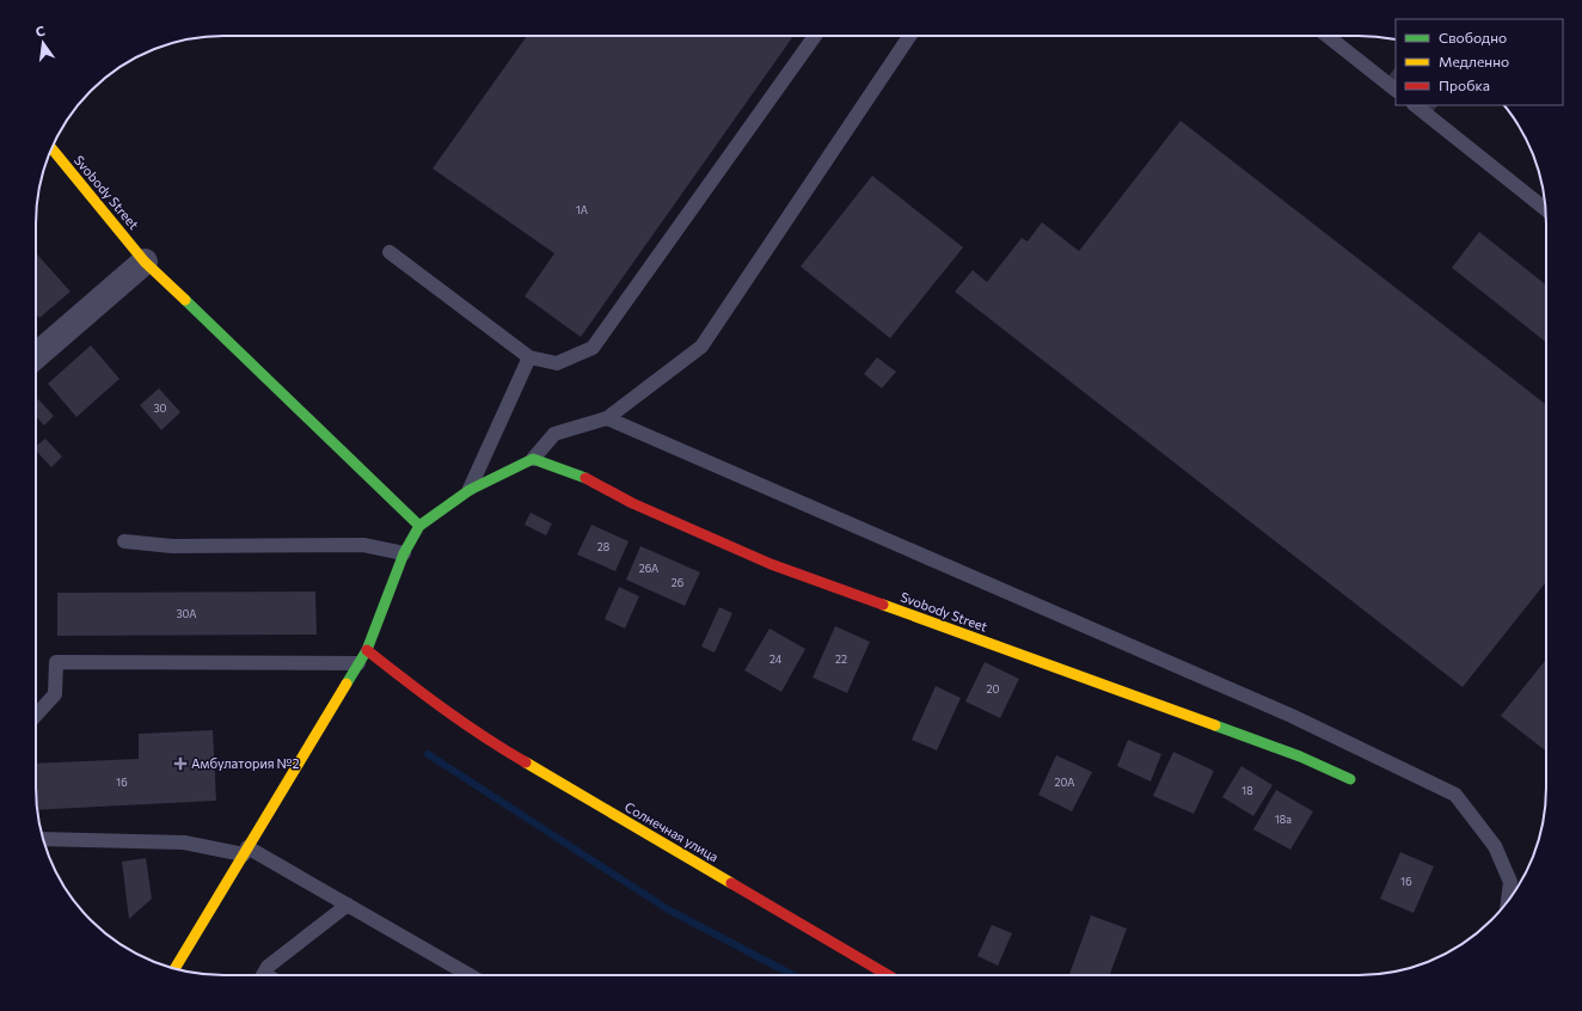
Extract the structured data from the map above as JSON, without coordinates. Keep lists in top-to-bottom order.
{
  "streets": {
    "street": ["Svobody Street", "Солнечная улица"]
  },
  "places": {
    "health": ["Амбулатория №2"]
  },
  "house_numbers": [
    "1А",
    "30",
    "28",
    "26А",
    "26",
    "30А",
    "24",
    "22",
    "20",
    "16",
    "20А",
    "18",
    "18a",
    "16"
  ],
  "legend": ["Свободно", "Медленно", "Пробка"],
  "north": "top"
}
